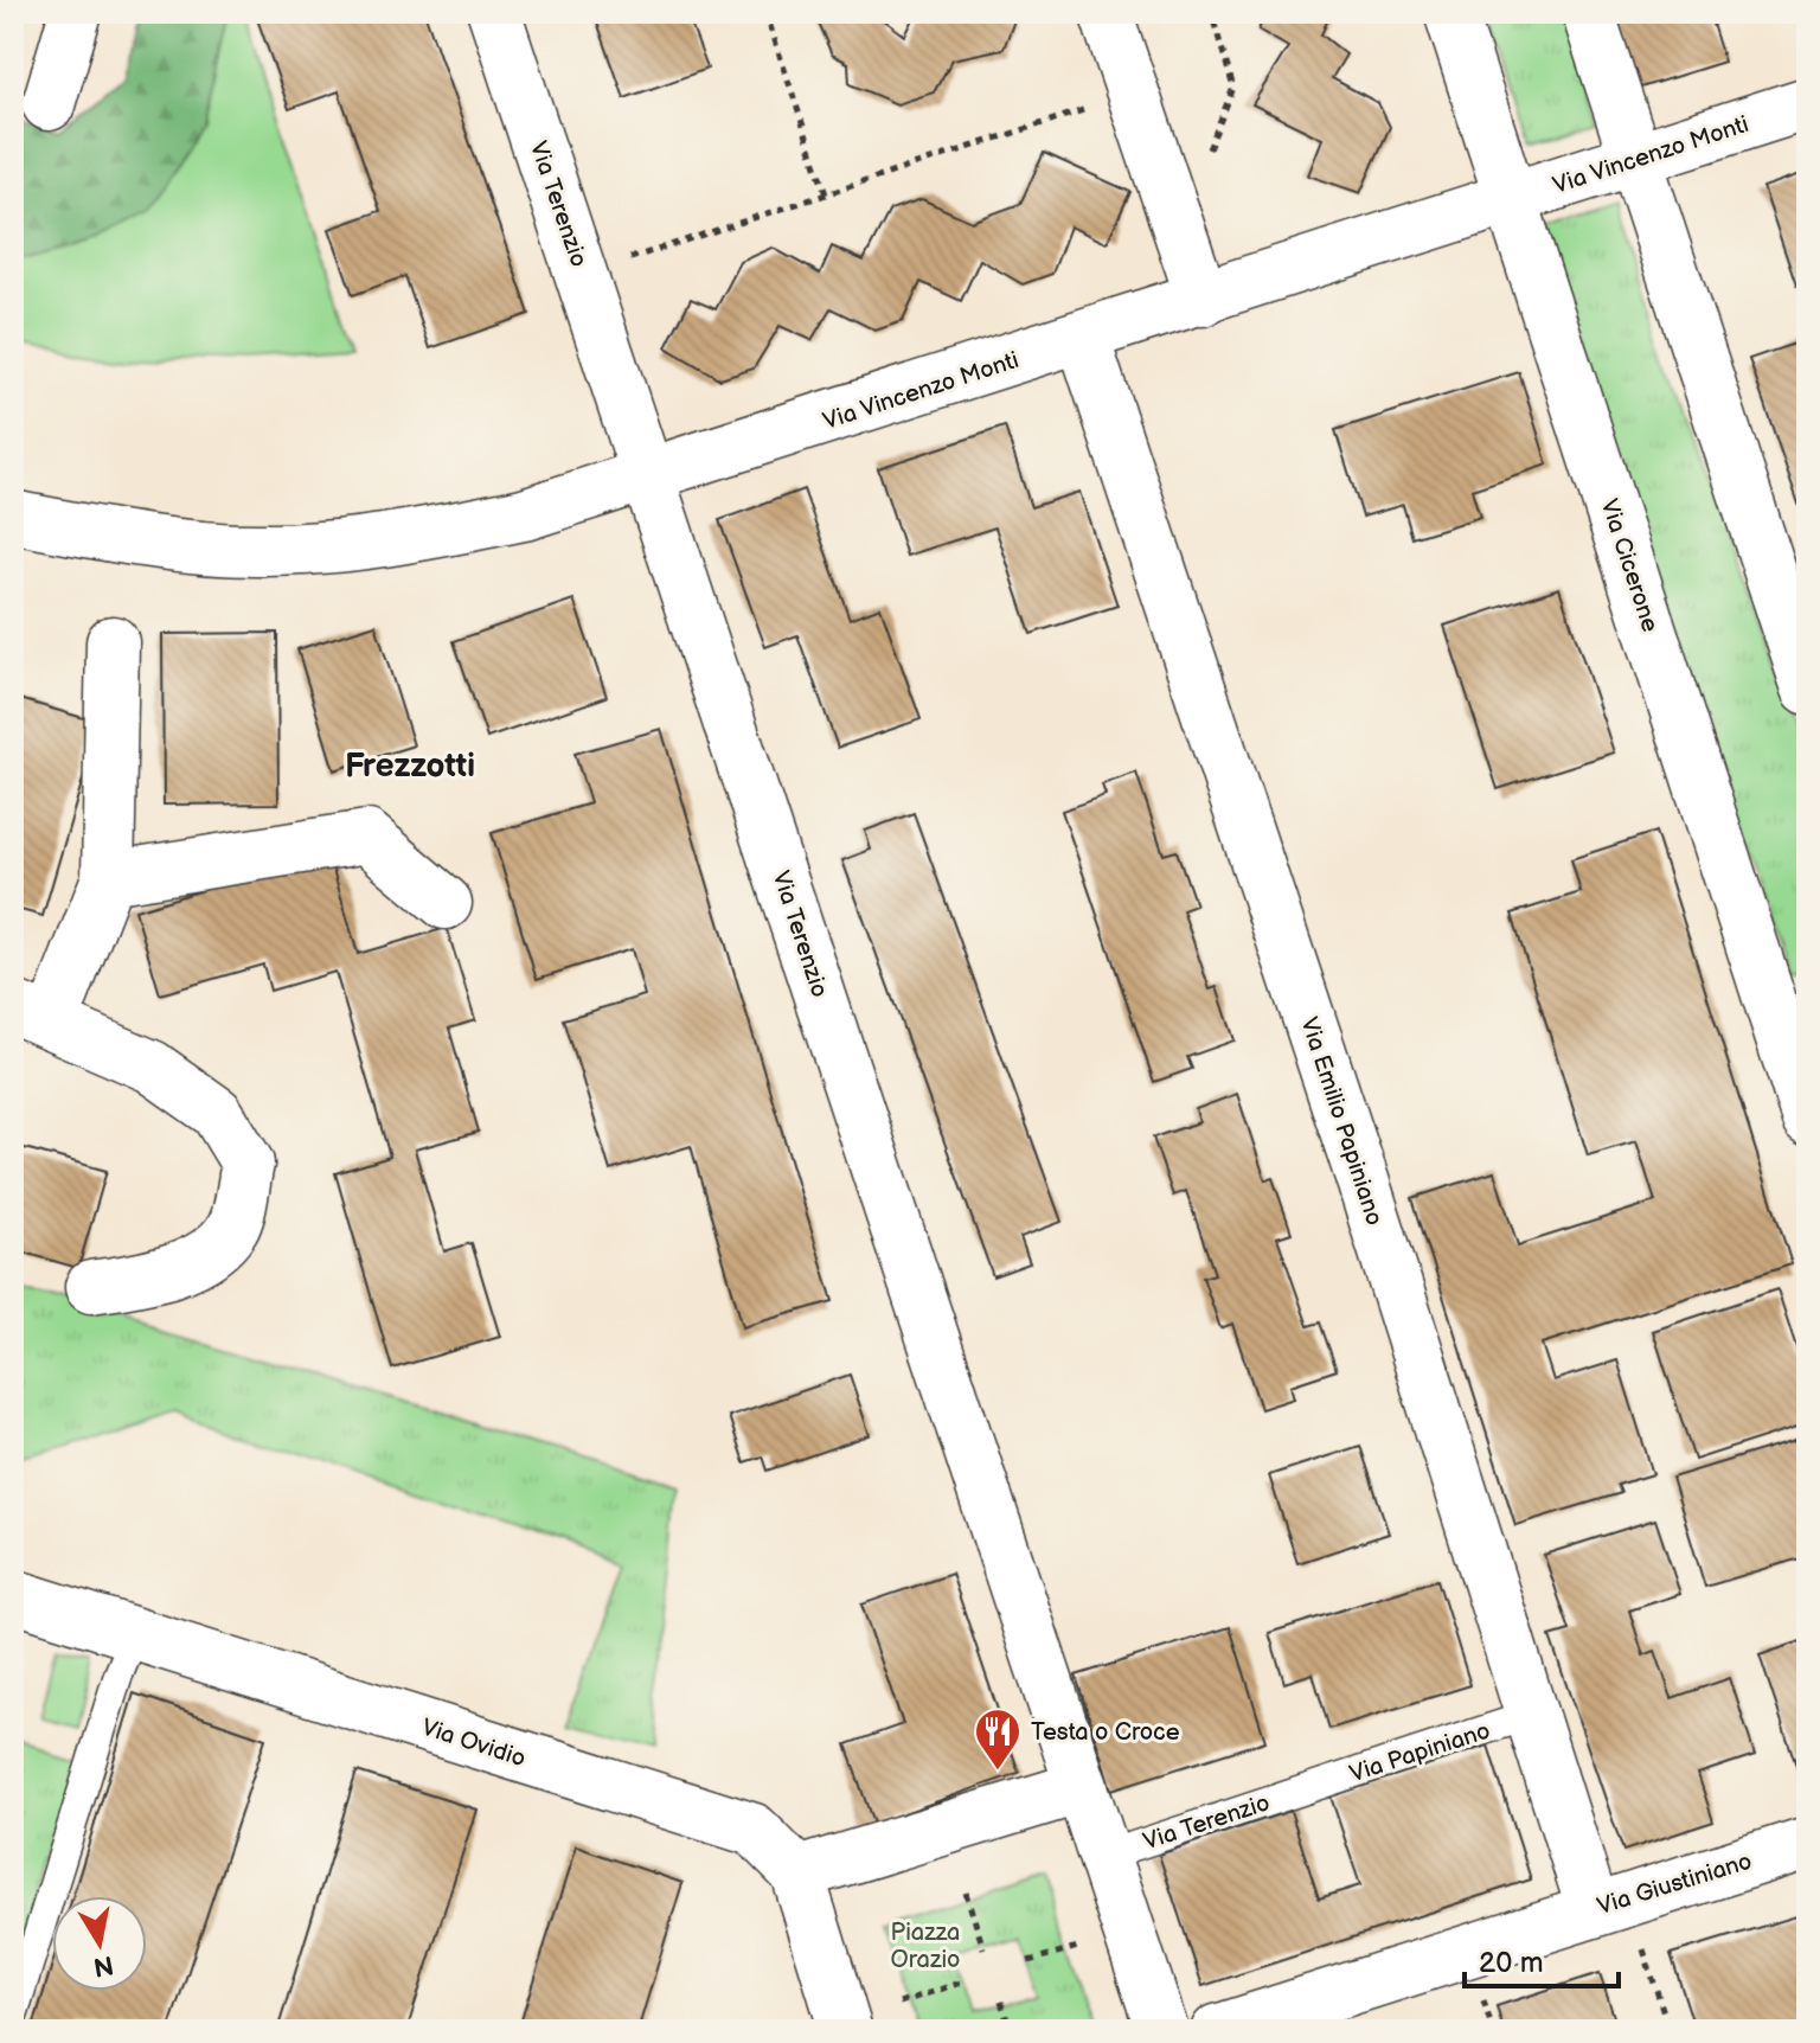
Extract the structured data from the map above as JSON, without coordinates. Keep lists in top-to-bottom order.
{
  "streets": {
    "street": [
      "Via Vincenzo Monti",
      "Via Terenzio",
      "Via Cicerone",
      "Via Emilio Papiniano",
      "Via Ovidio",
      "Via Giustiniano"
    ],
    "lane": ["Via Papiniano"]
  },
  "crossings": [
    ["Via Vincenzo Monti", "Via Terenzio"],
    ["Via Vincenzo Monti", "Via Cicerone"],
    ["Via Vincenzo Monti", "Via Emilio Papiniano"],
    ["Via Terenzio", "Via Papiniano"],
    ["Via Emilio Papiniano", "Via Papiniano"],
    ["Via Emilio Papiniano", "Via Giustiniano"]
  ],
  "districts": ["Frezzotti"],
  "parks": ["Piazza Orazio"],
  "places": {
    "restaurant": ["Testa o Croce"]
  },
  "scale_bar": "20 m",
  "north": "bottom"
}
